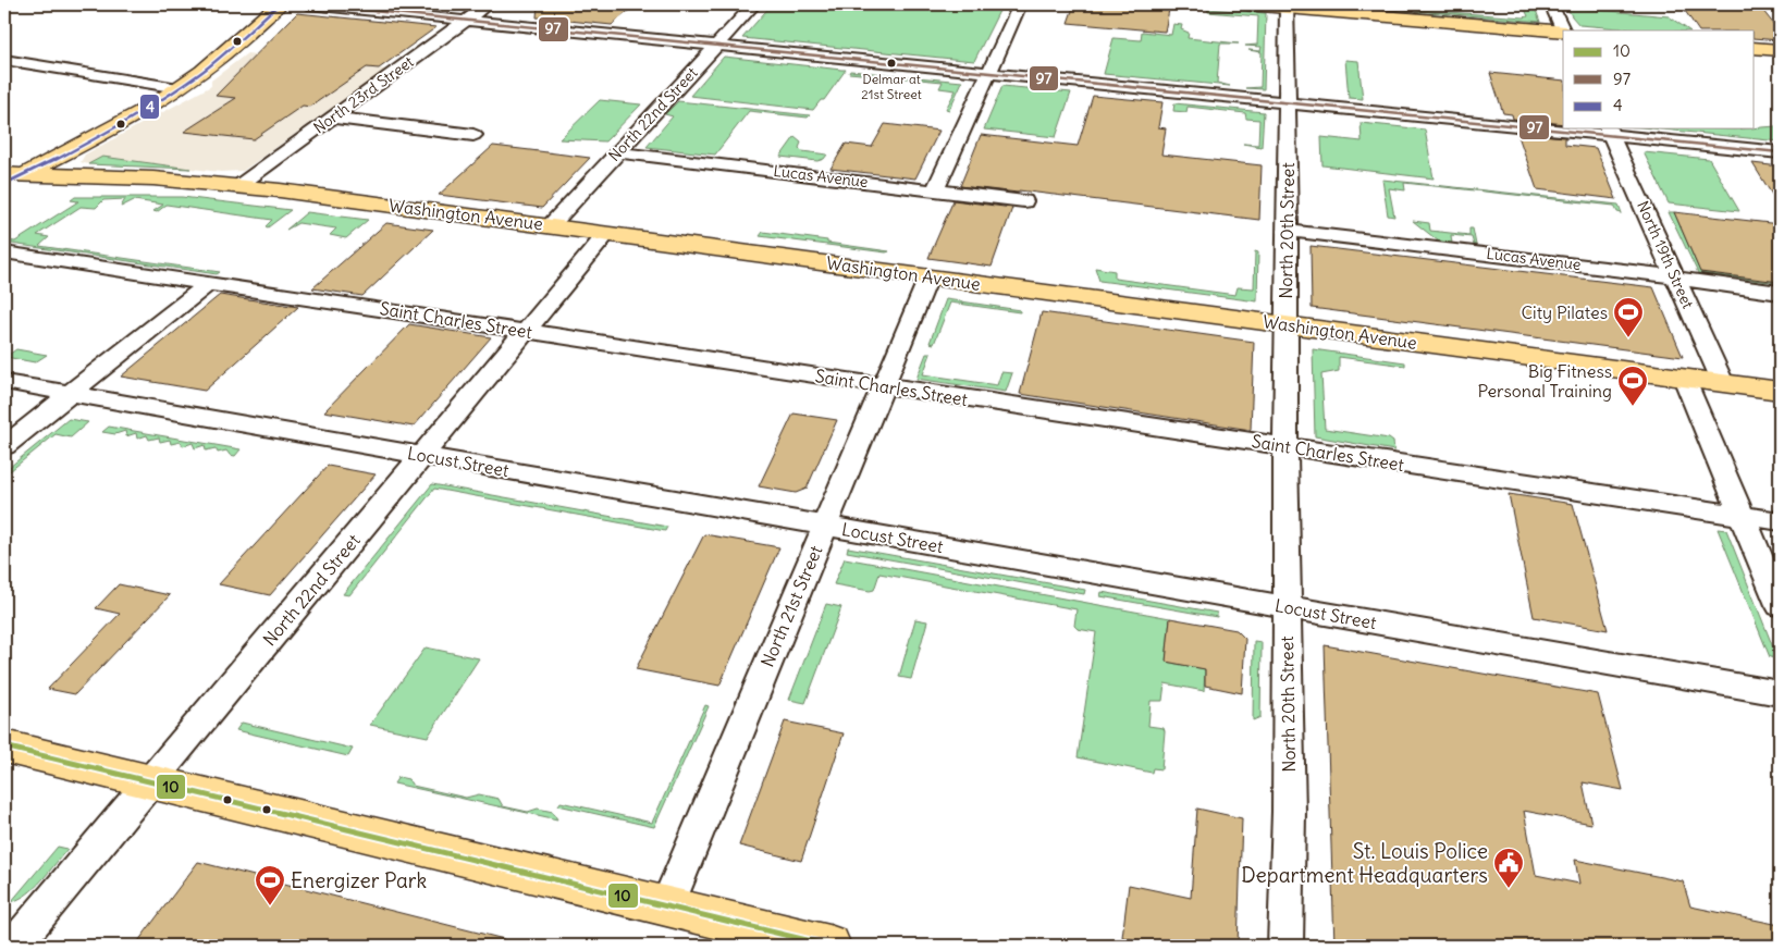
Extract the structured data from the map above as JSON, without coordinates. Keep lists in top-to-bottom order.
{
  "streets": {
    "main road": ["Washington Avenue"],
    "street": [
      "North 23rd Street",
      "North 22nd Street",
      "Lucas Avenue",
      "North 20th Street",
      "North 19th Street",
      "Saint Charles Street",
      "Locust Street",
      "North 21st Street"
    ]
  },
  "crossings": [
    ["North 23rd Street", "Washington Avenue"],
    ["North 22nd Street", "Lucas Avenue"],
    ["North 22nd Street", "Washington Avenue"],
    ["North 22nd Street", "Saint Charles Street"],
    ["North 22nd Street", "Locust Street"],
    ["Lucas Avenue", "North 20th Street"],
    ["Lucas Avenue", "North 19th Street"],
    ["Washington Avenue", "North 20th Street"],
    ["Washington Avenue", "North 19th Street"],
    ["Washington Avenue", "North 21st Street"],
    ["North 20th Street", "Saint Charles Street"],
    ["North 20th Street", "Locust Street"],
    ["Saint Charles Street", "North 21st Street"],
    ["Locust Street", "North 21st Street"]
  ],
  "places": {
    "other": ["Delmar at 21st Street"],
    "sports": ["City Pilates", "Big Fitness Personal Training", "Energizer Park"],
    "public building": ["St. Louis Police Department Headquarters"]
  },
  "lines": ["transit line 97", "transit line 4", "transit line 10"],
  "legend": ["10", "97", "4"]
}
